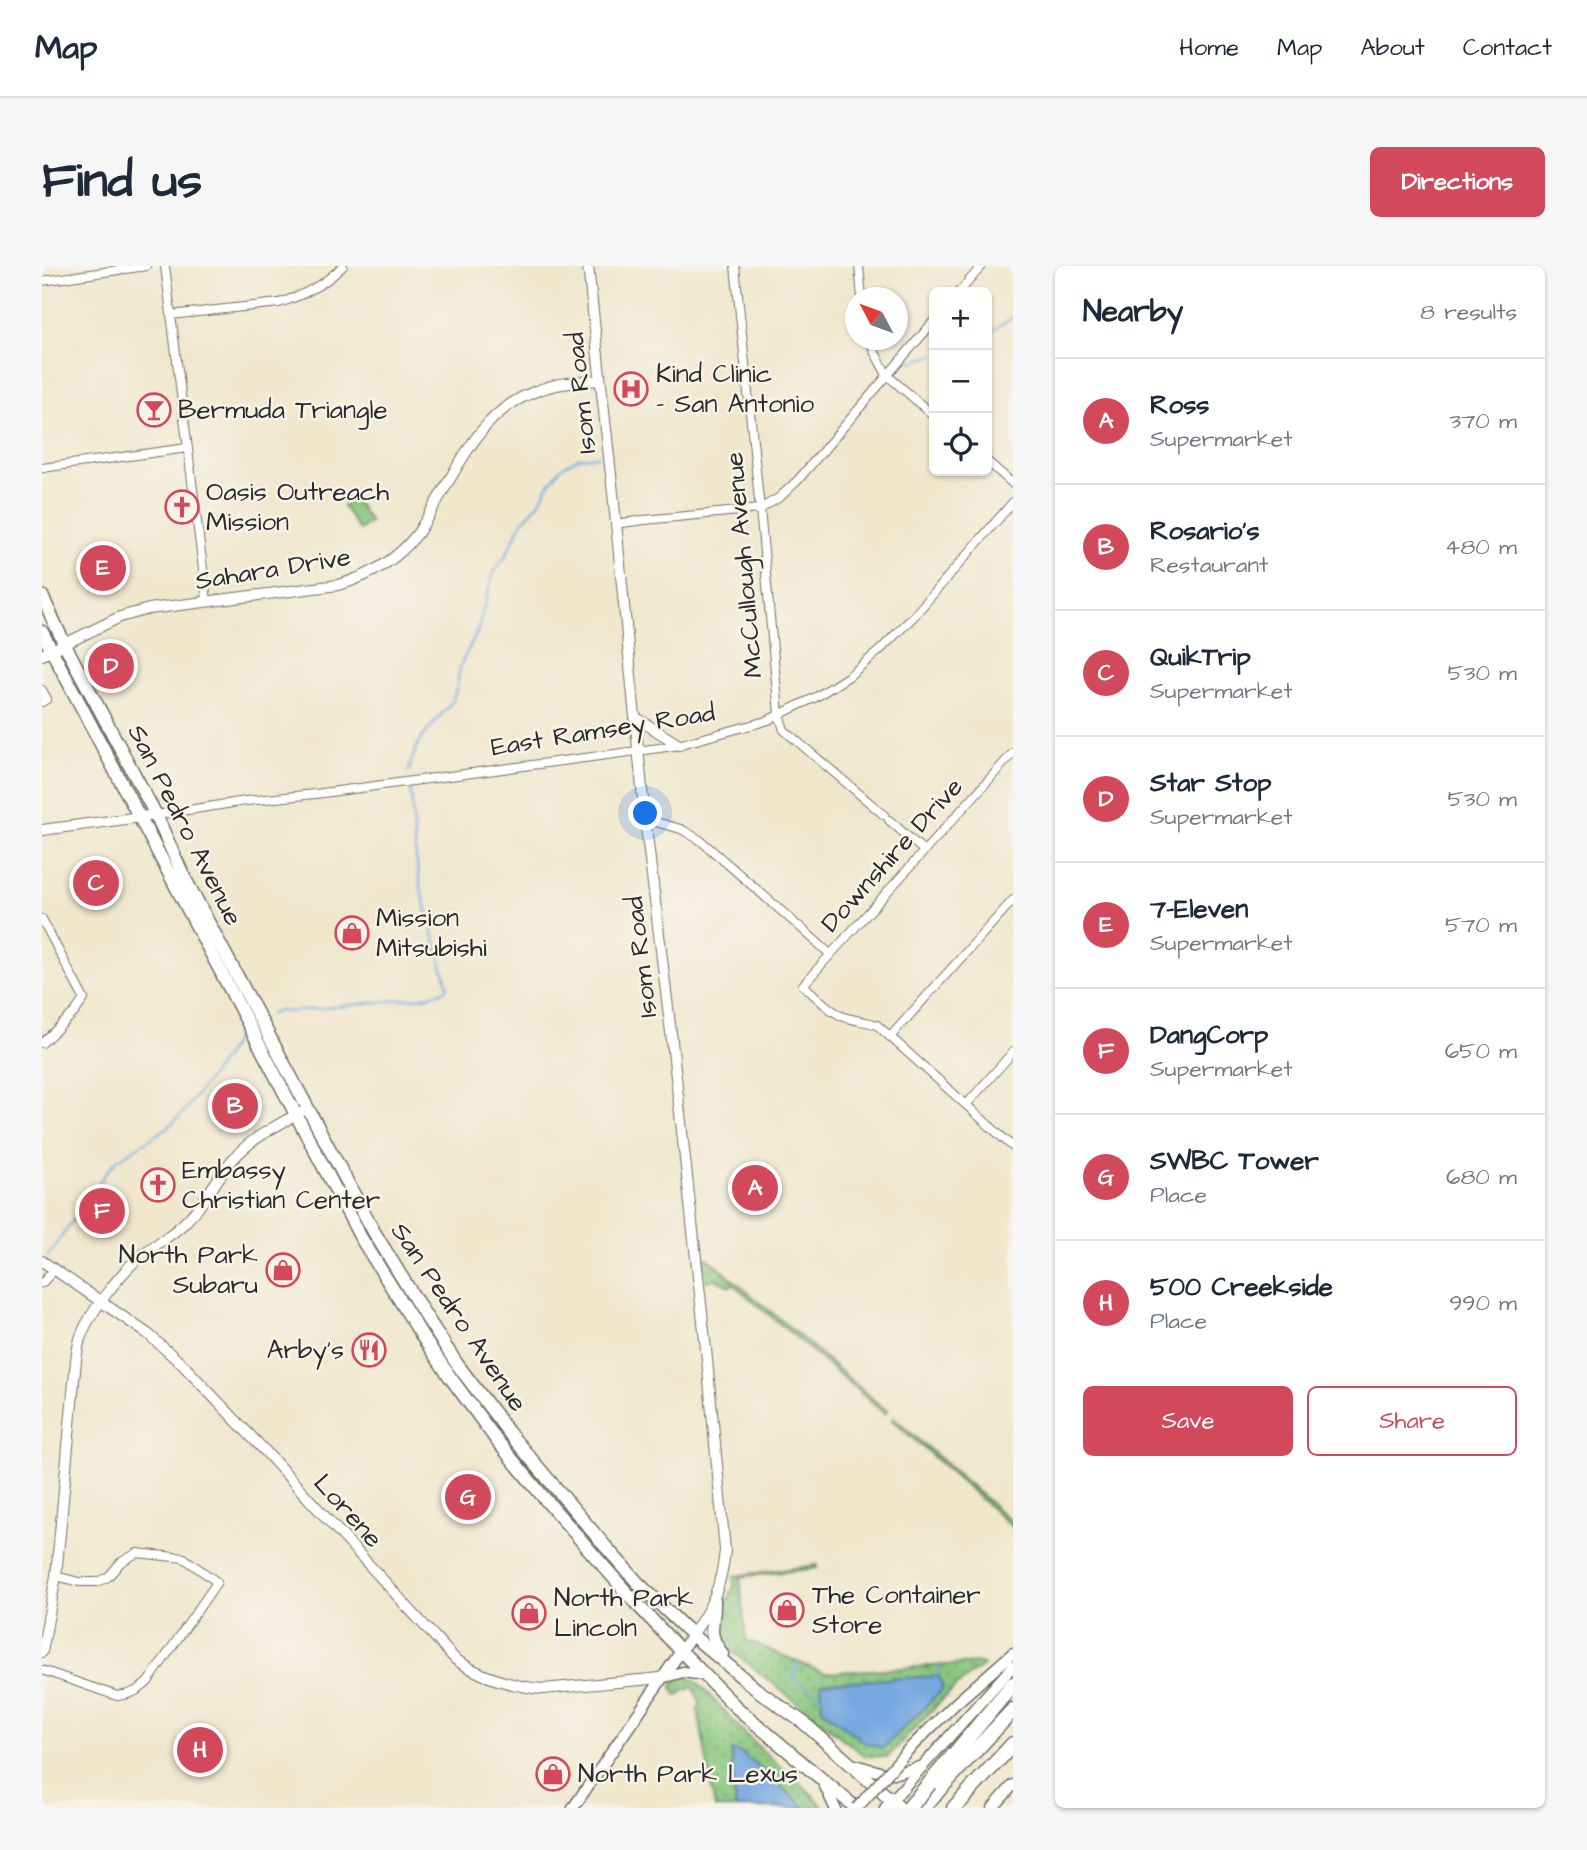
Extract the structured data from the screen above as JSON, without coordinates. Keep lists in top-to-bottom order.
{
  "streets": {
    "main road": ["San Pedro Avenue"],
    "street": [
      "Isom Road",
      "McCullough Avenue",
      "Sahara Drive",
      "East Ramsey Road",
      "Downshire Drive",
      "Lorene"
    ]
  },
  "crossings": [
    ["Isom Road", "Sahara Drive"],
    ["Isom Road", "East Ramsey Road"],
    ["Isom Road", "San Pedro Avenue"],
    ["McCullough Avenue", "East Ramsey Road"],
    ["McCullough Avenue", "Downshire Drive"],
    ["Sahara Drive", "San Pedro Avenue"],
    ["East Ramsey Road", "San Pedro Avenue"]
  ],
  "places": {
    "hospital": ["Kind Clinic – San Antonio"],
    "bar": ["Bermuda Triangle"],
    "church": ["Oasis Outreach Mission", "Embassy Christian Center"],
    "shop": [
      "Mission Mitsubishi",
      "North Park Subaru",
      "The Container Store",
      "North Park Lincoln",
      "North Park Lexus"
    ],
    "restaurant": ["Arby's"]
  },
  "north": "top left",
  "page": {
    "header": "Map",
    "nav": [
      "Home",
      "Map",
      "About",
      "Contact"
    ],
    "buttons": [
      "Directions",
      ["Save", "Share"]
    ],
    "title": "Find us",
    "heading": ["Nearby", "8 results"],
    "map_buttons": ["+", "−"],
    "list": [
      {
        "mark": "A",
        "name": "Ross",
        "note": "Supermarket",
        "value": "370 m"
      },
      {
        "mark": "B",
        "name": "Rosario's",
        "note": "Restaurant",
        "value": "480 m"
      },
      {
        "mark": "C",
        "name": "QuikTrip",
        "note": "Supermarket",
        "value": "530 m"
      },
      {
        "mark": "D",
        "name": "Star Stop",
        "note": "Supermarket",
        "value": "530 m"
      },
      {
        "mark": "E",
        "name": "7-Eleven",
        "note": "Supermarket",
        "value": "570 m"
      },
      {
        "mark": "F",
        "name": "DangCorp",
        "note": "Supermarket",
        "value": "650 m"
      },
      {
        "mark": "G",
        "name": "SWBC Tower",
        "note": "Place",
        "value": "680 m"
      },
      {
        "mark": "H",
        "name": "500 Creekside",
        "note": "Place",
        "value": "990 m"
      }
    ],
    "pins": [
      "E",
      "D",
      "C",
      "B",
      "A",
      "F",
      "G",
      "H"
    ]
  }
}
